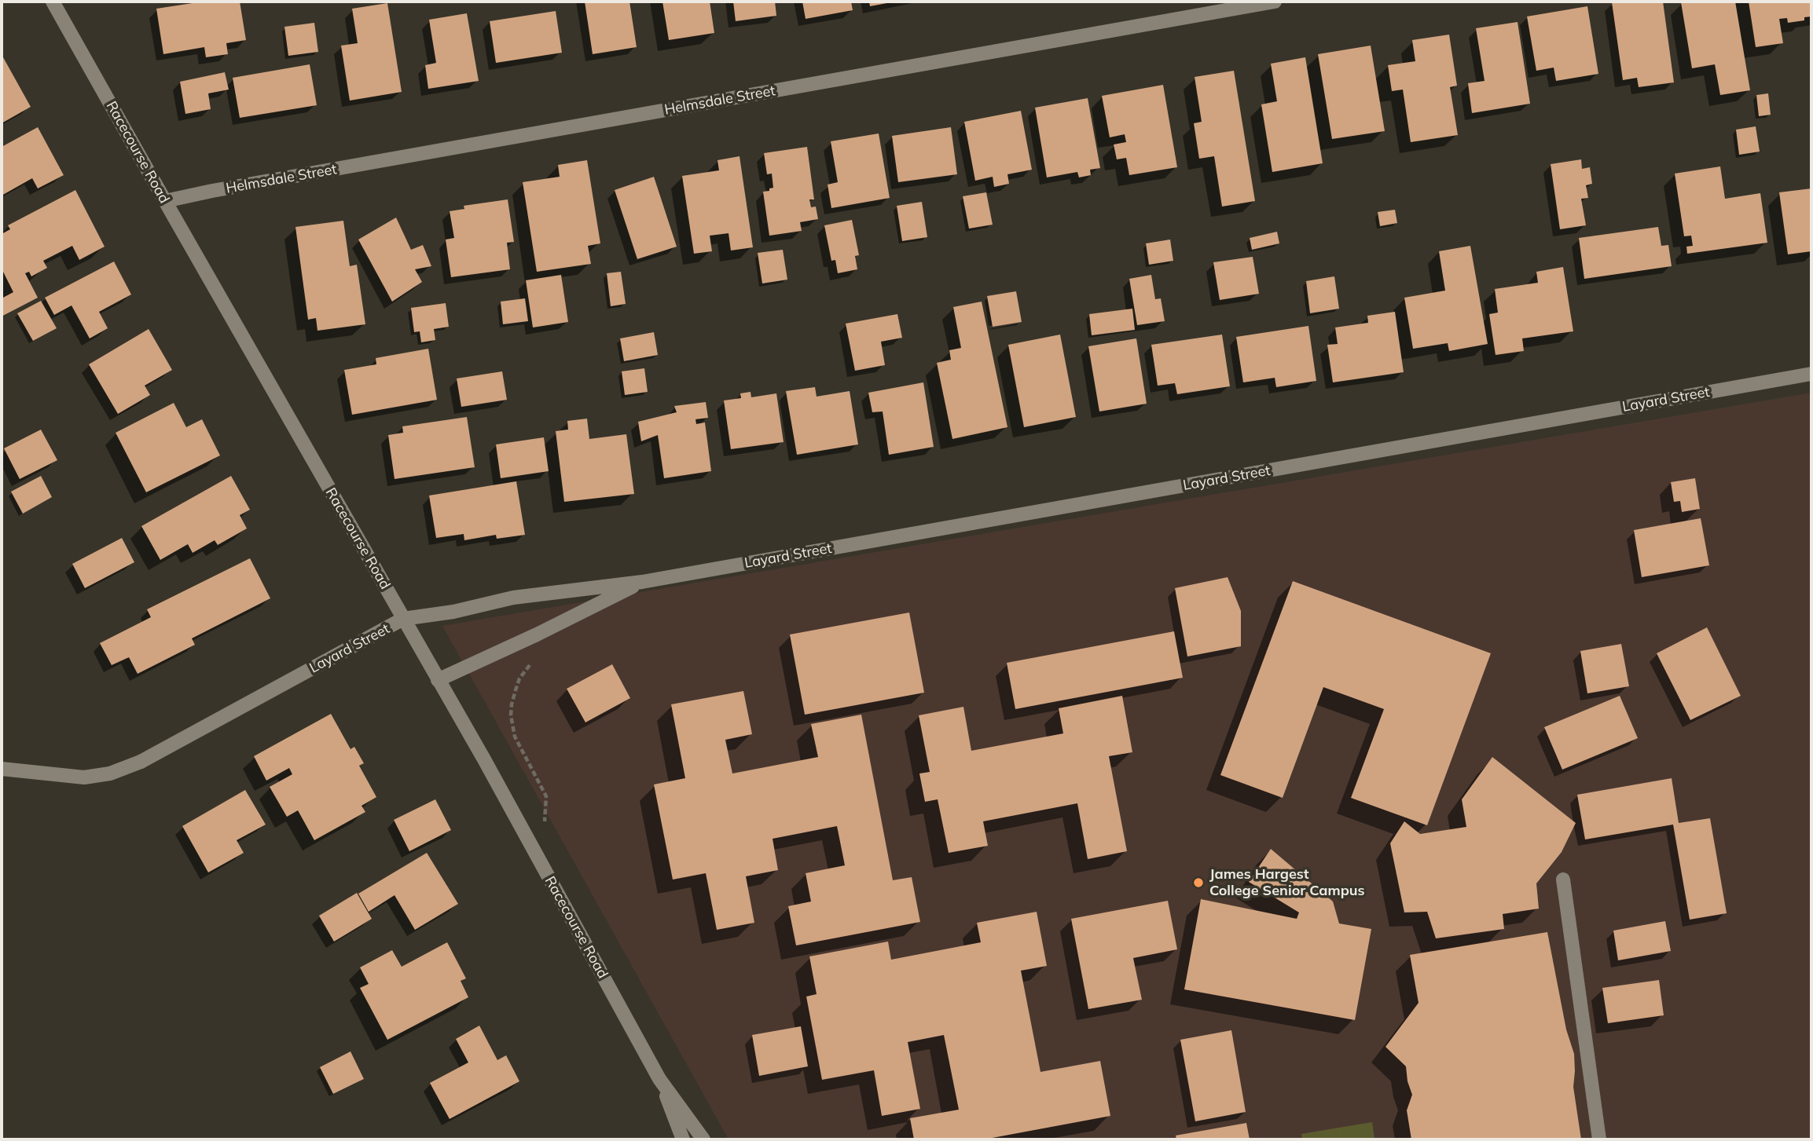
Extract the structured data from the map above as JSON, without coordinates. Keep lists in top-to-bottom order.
{
  "streets": {
    "street": ["Helmsdale Street", "Racecourse Road", "Layard Street"]
  },
  "crossings": [
    ["Helmsdale Street", "Racecourse Road"],
    ["Racecourse Road", "Layard Street"]
  ],
  "places": ["James Hargest College Senior Campus"]
}
